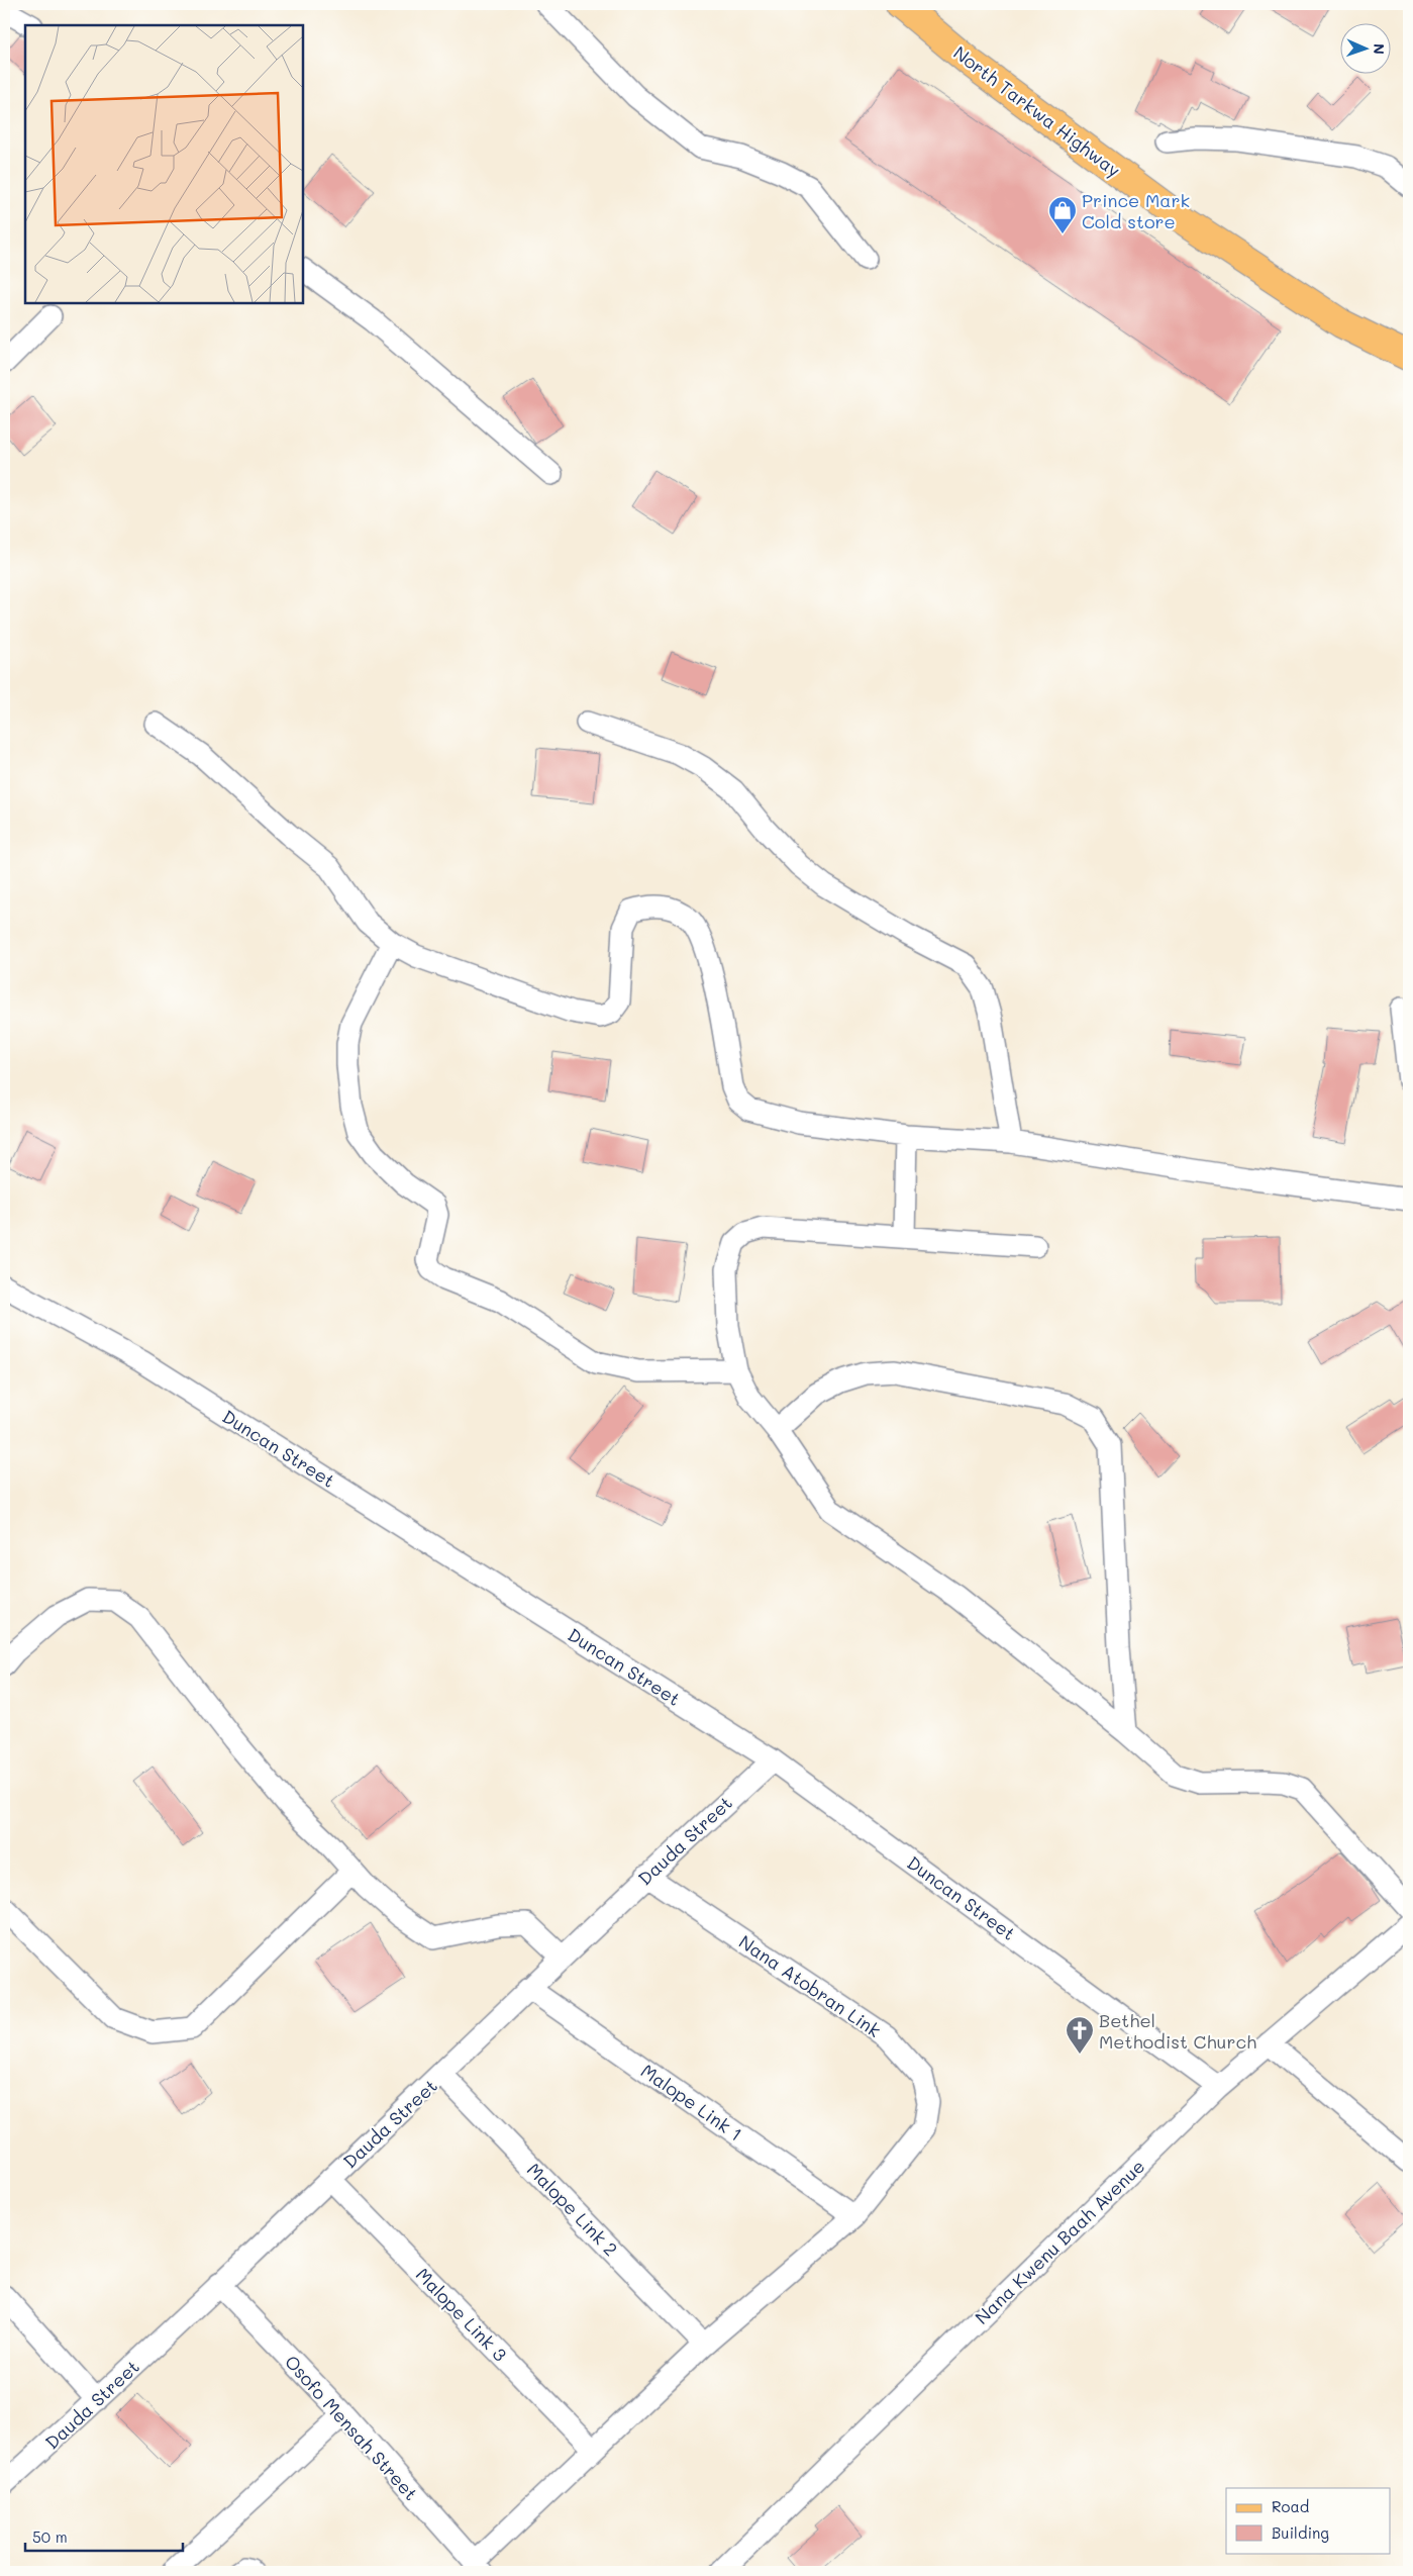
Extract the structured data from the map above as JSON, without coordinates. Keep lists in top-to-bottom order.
{
  "streets": {
    "main road": ["North Tarkwa Highway"],
    "street": [
      "Duncan Street",
      "Dauda Street",
      "Nana Atobran Link",
      "Malope Link 1",
      "Malope Link 2",
      "Nana Kwenu Baah Avenue",
      "Malope Link 3",
      "Osofo Mensah Street"
    ]
  },
  "crossings": [
    ["Duncan Street", "Dauda Street"],
    ["Duncan Street", "Nana Kwenu Baah Avenue"],
    ["Dauda Street", "Nana Atobran Link"],
    ["Dauda Street", "Malope Link 1"],
    ["Dauda Street", "Malope Link 2"],
    ["Dauda Street", "Malope Link 3"],
    ["Dauda Street", "Osofo Mensah Street"],
    ["Nana Atobran Link", "Malope Link 1"]
  ],
  "places": {
    "shop": ["Prince Mark Cold store"],
    "church": ["Bethel Methodist Church"]
  },
  "legend": ["Road", "Building"],
  "scale_bar": "50 m",
  "north": "right"
}
